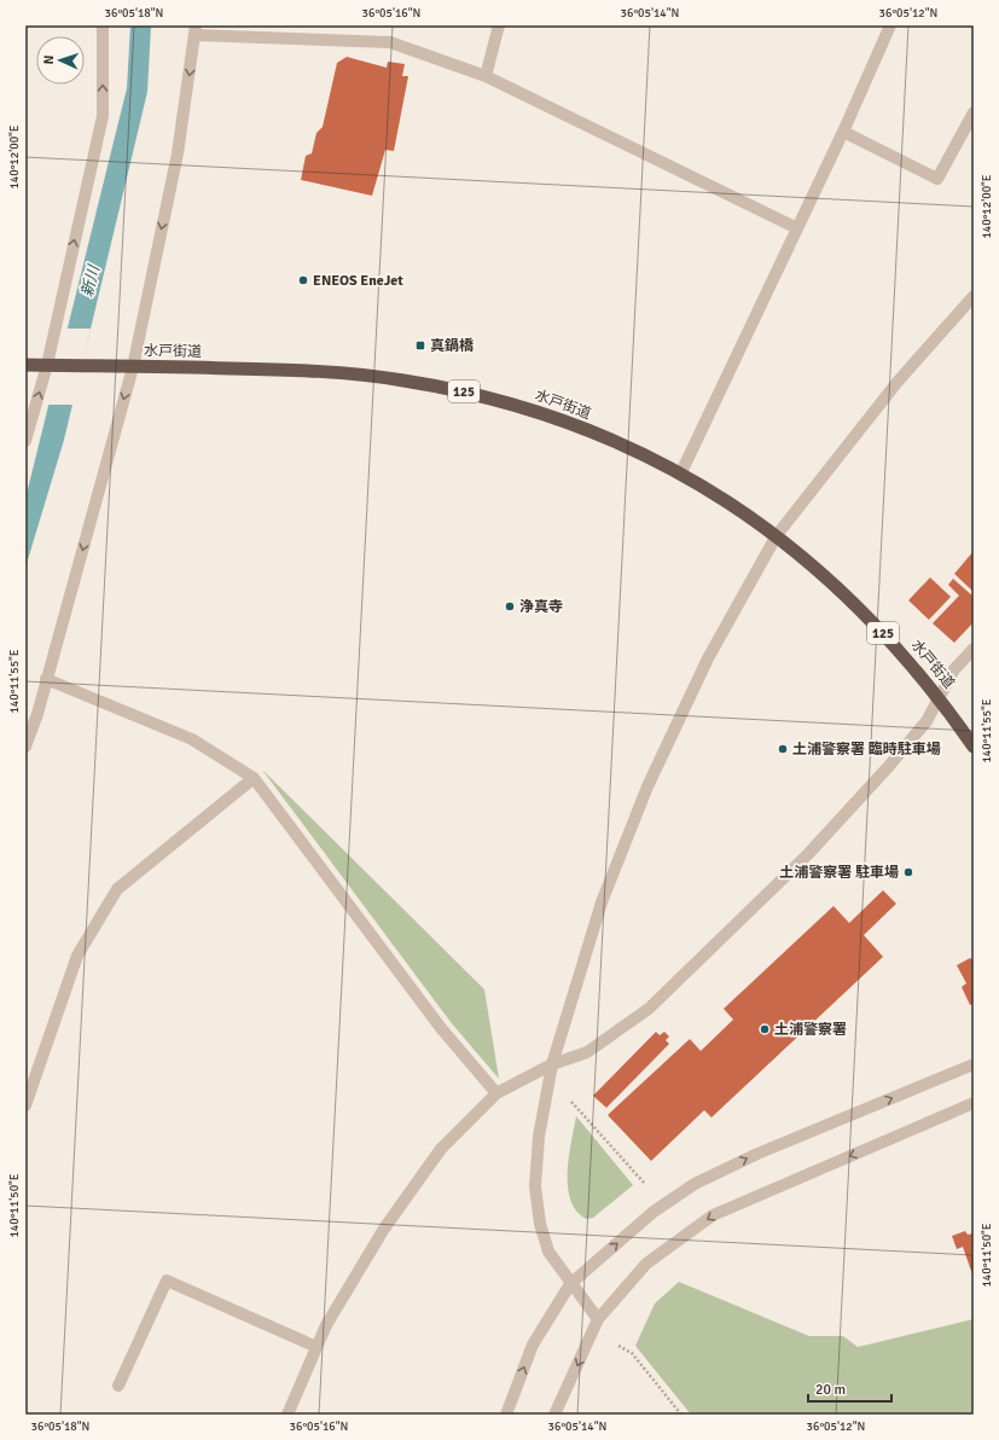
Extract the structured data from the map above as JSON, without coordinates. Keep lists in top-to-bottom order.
{
  "streets": {
    "highway": ["水戸街道", "125"]
  },
  "water": ["新川"],
  "places": {
    "other": [
      "ENEOS EneJet",
      "浄真寺",
      "土浦警察署 臨時駐車場",
      "土浦警察署 駐車場",
      "土浦警察署"
    ],
    "transit": ["真鍋橋"]
  },
  "scale_bar": "20 m",
  "north": "left",
  "coordinates": [
    "36°05'18\"N",
    "36°05'16\"N",
    "36°05'14\"N",
    "36°05'12\"N",
    "140°12'00\"E",
    "140°11'55\"E",
    "140°11'50\"E"
  ]
}
